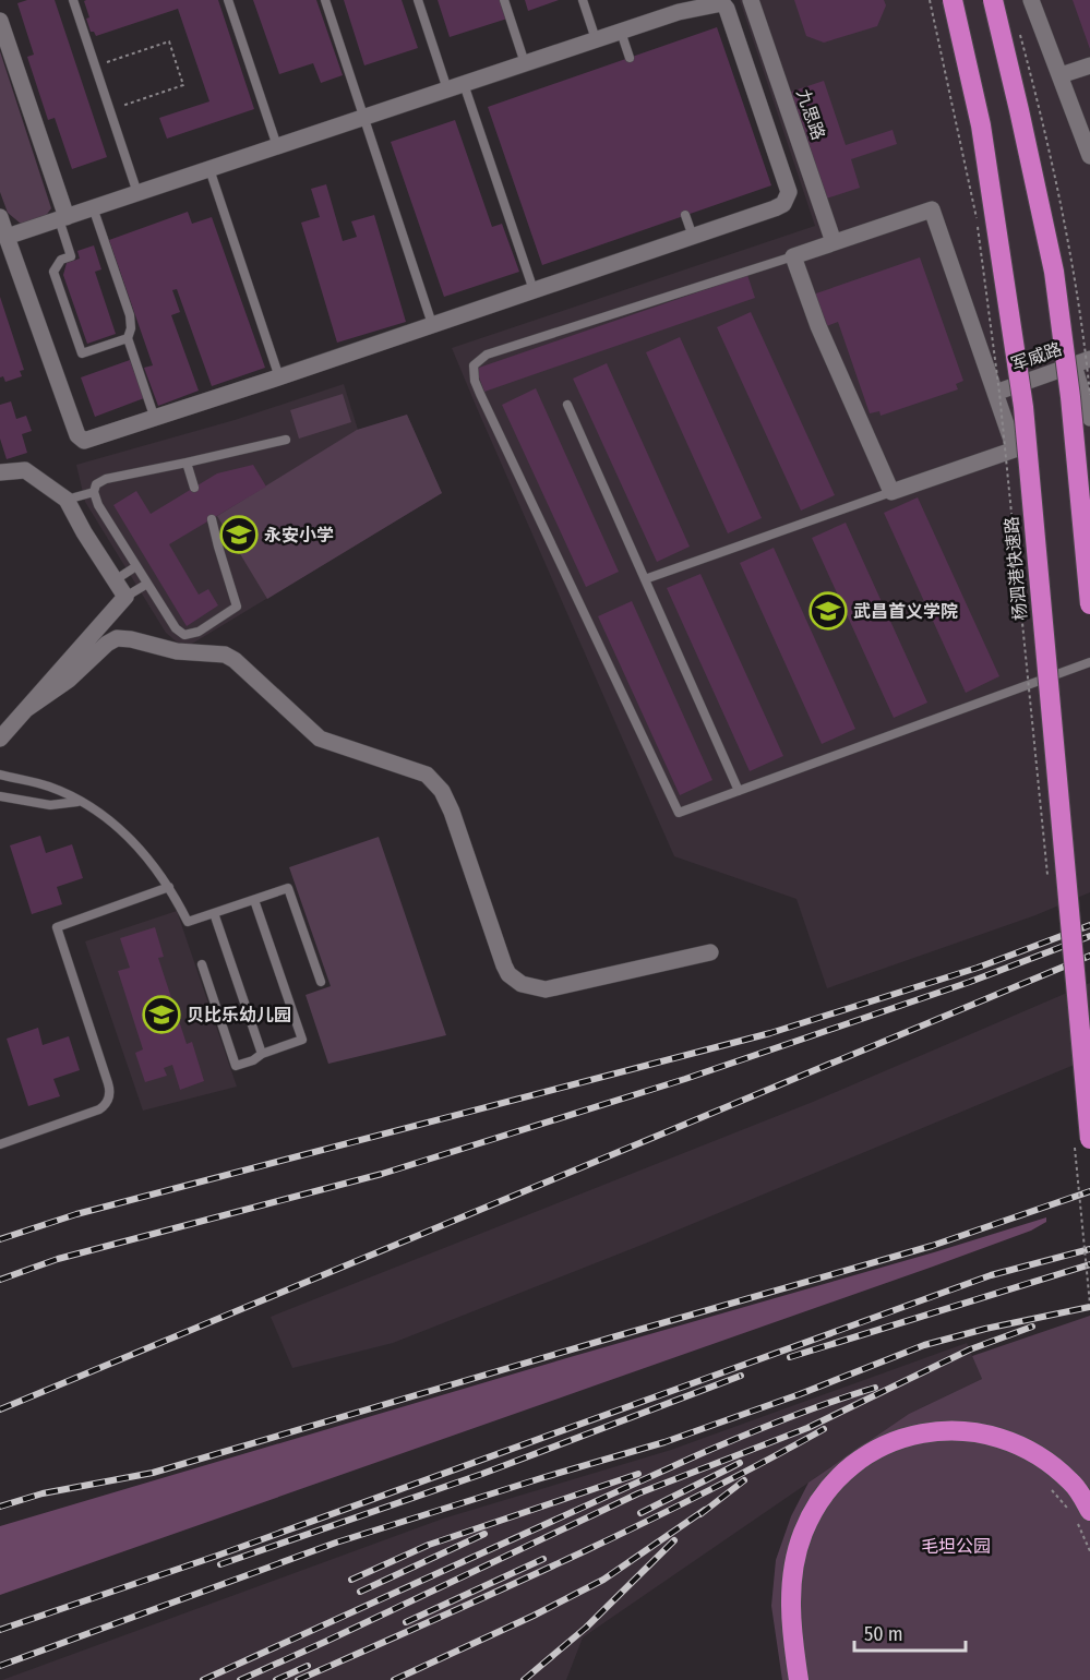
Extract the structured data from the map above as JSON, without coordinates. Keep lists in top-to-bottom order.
{
  "streets": {
    "highway": ["杨泗港快速路"],
    "street": ["九思路", "军威路"]
  },
  "parks": ["毛坦公园"],
  "places": {
    "school or university": ["永安小学", "武昌首义学院", "贝比乐幼儿园"]
  },
  "scale_bar": "50 m"
}
